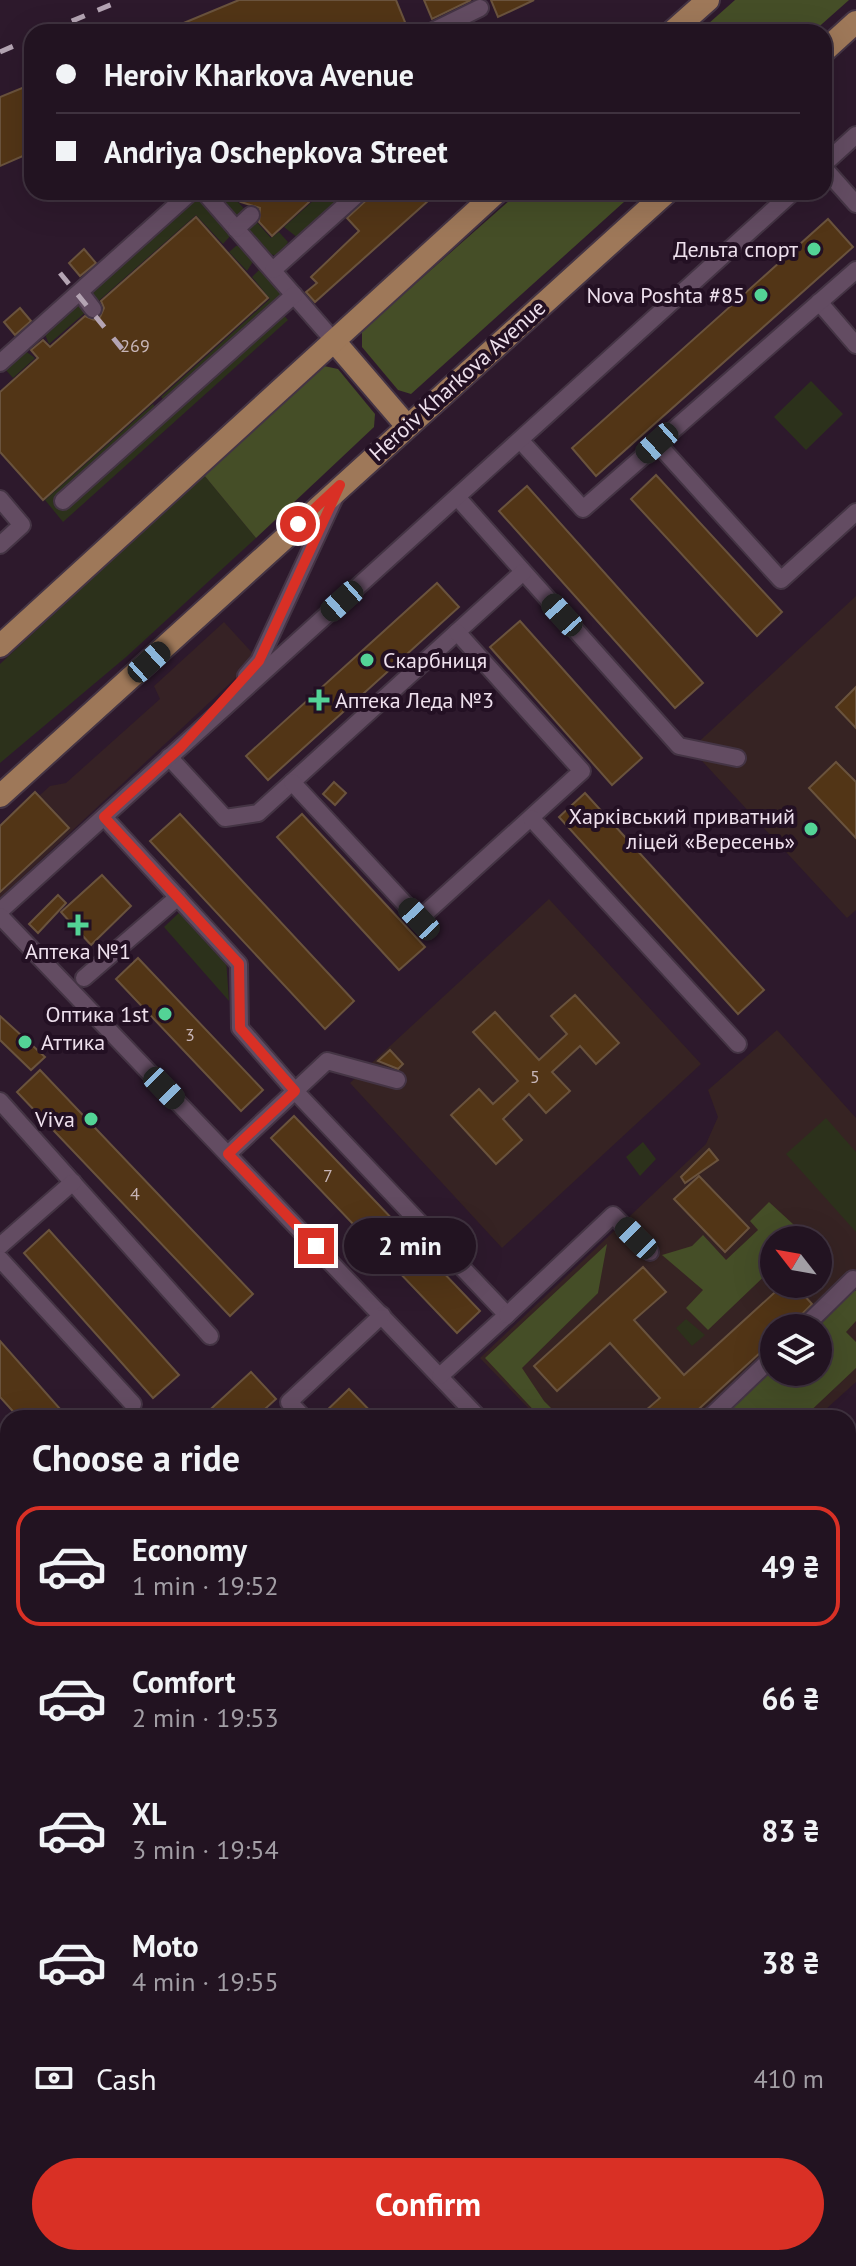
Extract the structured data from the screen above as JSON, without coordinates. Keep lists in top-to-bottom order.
{
  "streets": {
    "main road": ["Heroiv Kharkova Avenue"]
  },
  "places": {
    "other": [
      "Дельта спорт",
      "Nova Poshta #85",
      "Скарбниця",
      "Харківський приватний ліцей «Вересень»",
      "Оптика 1st",
      "Аттика",
      "Viva"
    ],
    "health": ["Аптека Леда №3", "Аптека №1"]
  },
  "house_numbers": [
    "269",
    "3",
    "5",
    "7",
    "4"
  ],
  "north": "top left",
  "page": {
    "banner": ["Heroiv Kharkova Avenue", "Andriya Oschepkova Street"],
    "bubble": "2 min",
    "heading": "Choose a ride",
    "list": [
      {
        "name": "Economy",
        "note": "1 min · 19:52",
        "value": "49 ₴"
      },
      {
        "name": "Comfort",
        "note": "2 min · 19:53",
        "value": "66 ₴"
      },
      {
        "name": "XL",
        "note": "3 min · 19:54",
        "value": "83 ₴"
      },
      {
        "name": "Moto",
        "note": "4 min · 19:55",
        "value": "38 ₴"
      }
    ],
    "pay": ["Cash", "410 m"],
    "buttons": "Confirm"
  }
}
